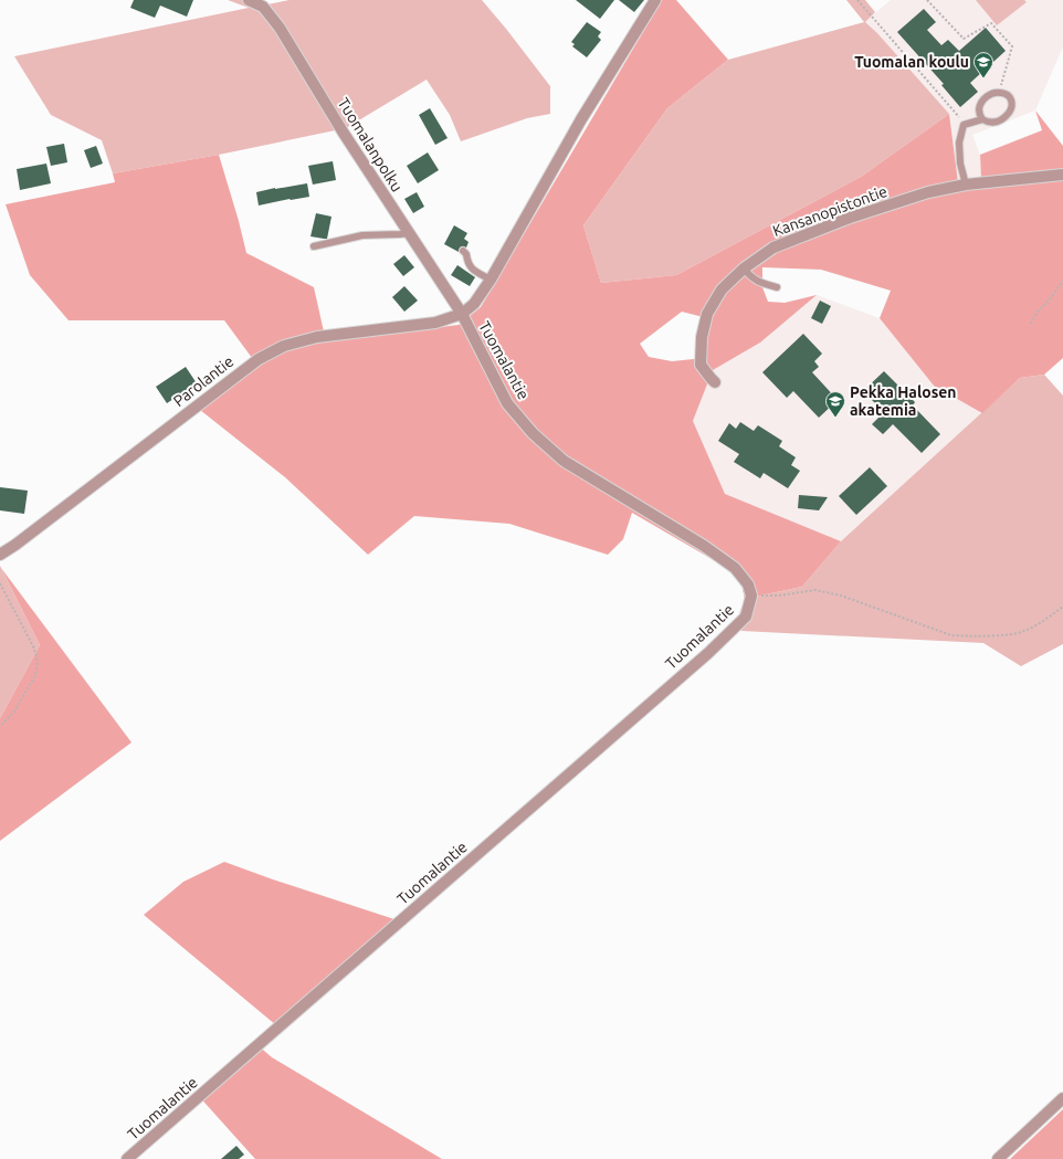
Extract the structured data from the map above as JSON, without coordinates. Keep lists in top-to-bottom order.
{
  "streets": {
    "street": [
      "Tuomalanpolku",
      "Kansanopistontie",
      "Tuomalantie",
      "Parolantie"
    ]
  },
  "crossings": [
    ["Tuomalanpolku", "Tuomalantie"],
    ["Tuomalanpolku", "Parolantie"],
    ["Tuomalantie", "Parolantie"]
  ],
  "places": {
    "school or university": ["Tuomalan koulu", "Pekka Halosen akatemia"]
  }
}
